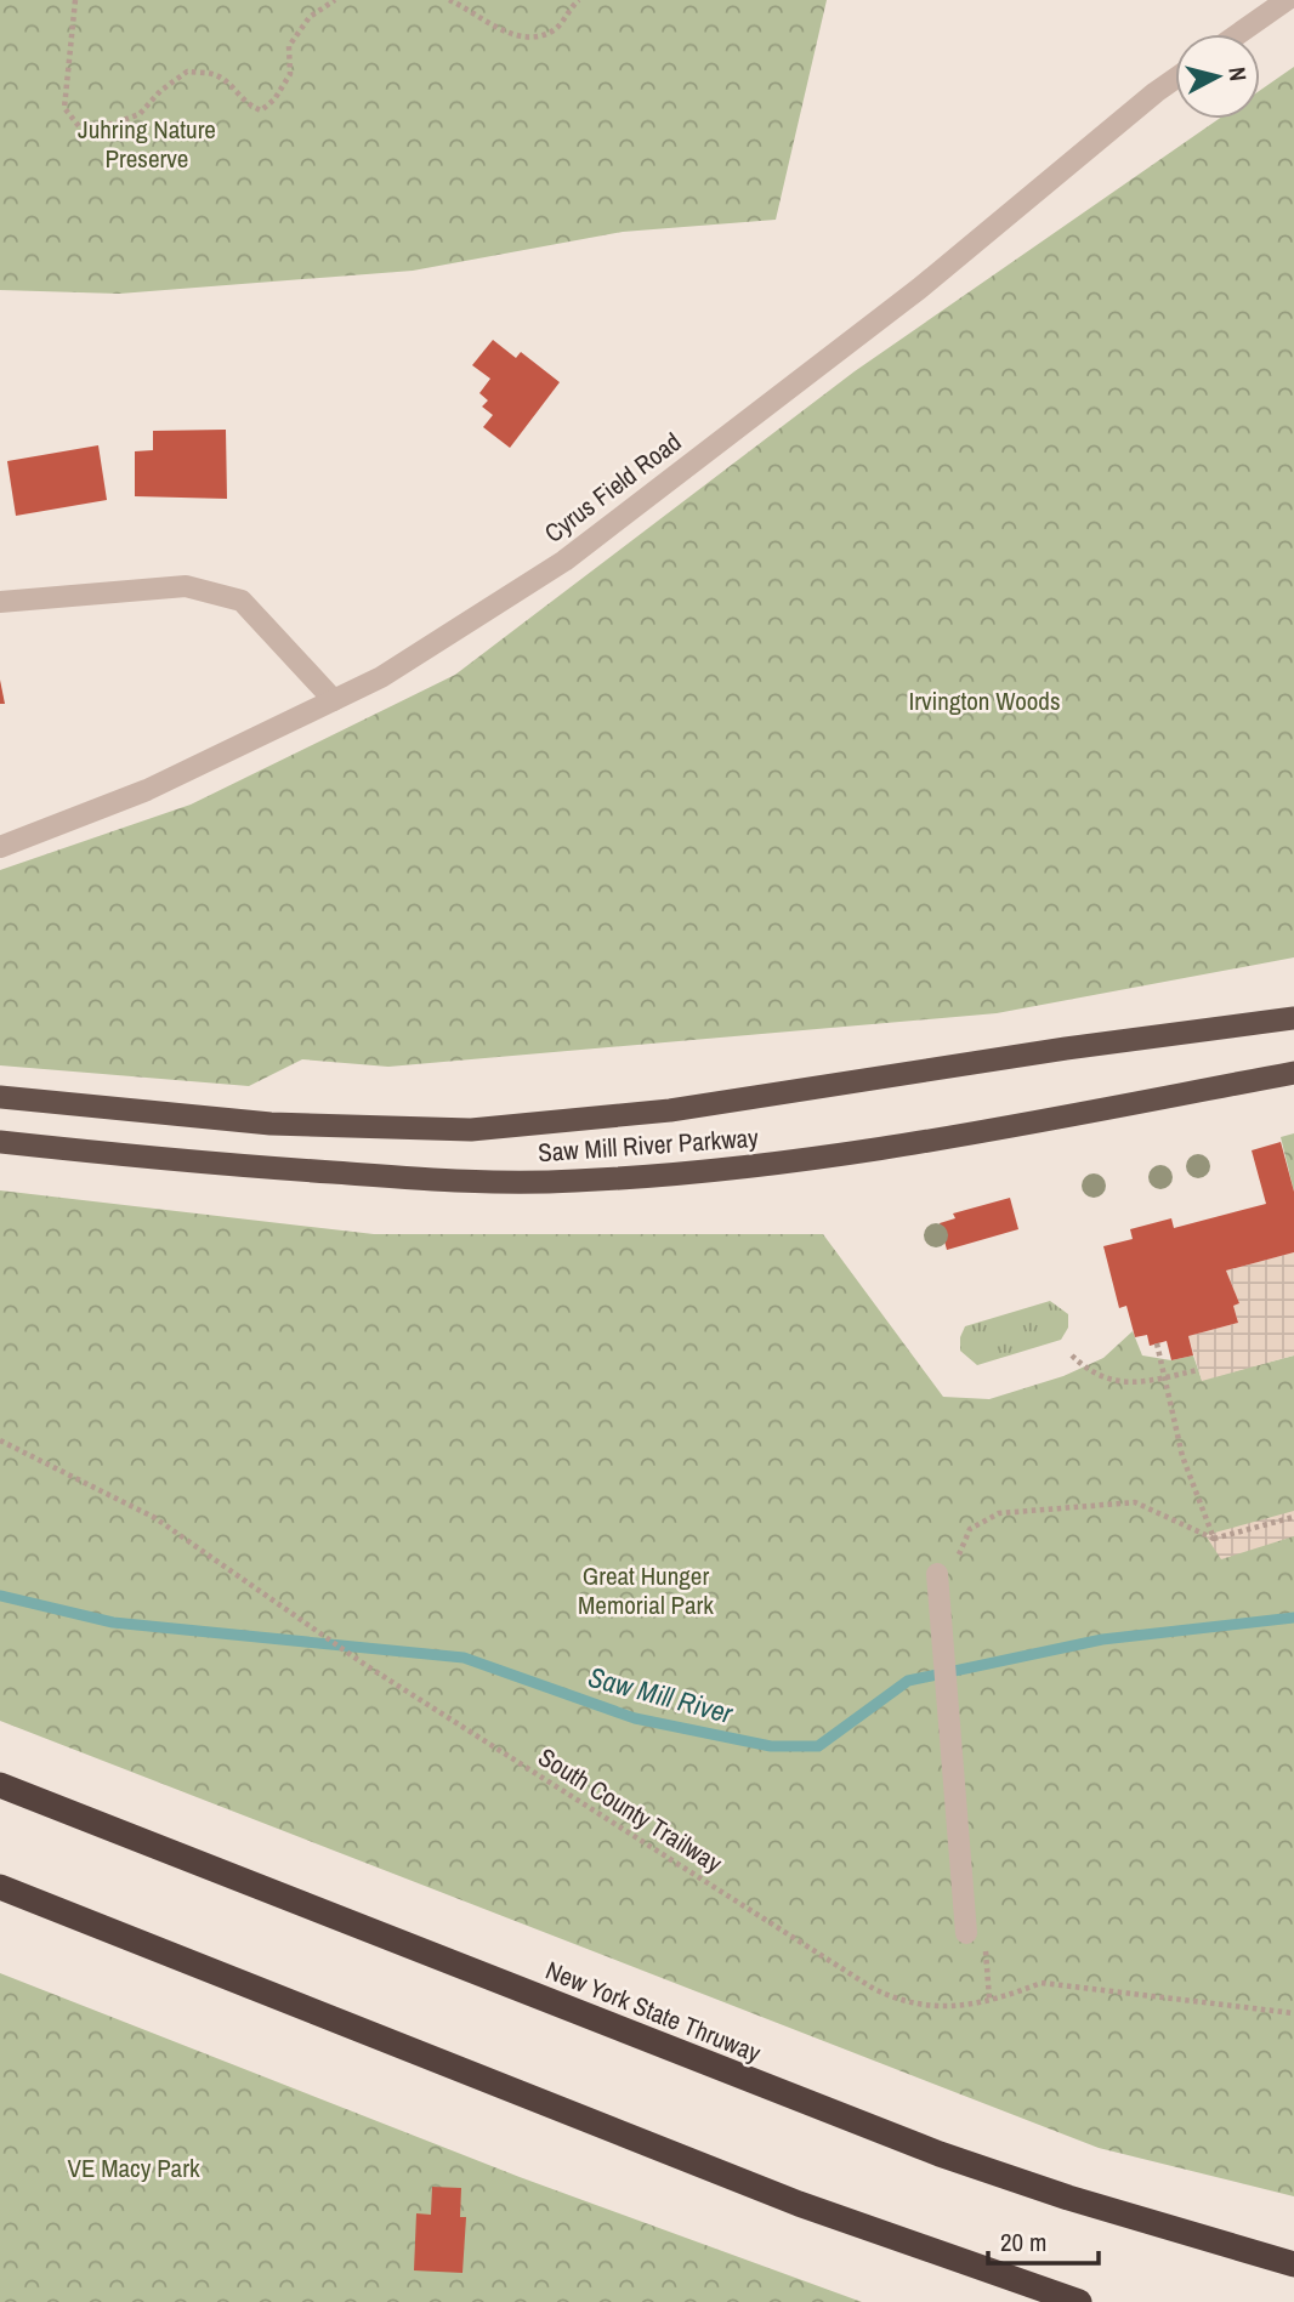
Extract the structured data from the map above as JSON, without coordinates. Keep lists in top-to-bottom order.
{
  "streets": {
    "highway": ["Saw Mill River Parkway", "New York State Thruway"],
    "street": ["Cyrus Field Road"],
    "path": ["South County Trailway"]
  },
  "water": ["Saw Mill River"],
  "parks": [
    "Juhring Nature Preserve",
    "Irvington Woods",
    "Great Hunger Memorial Park",
    "VE Macy Park"
  ],
  "scale_bar": "20 m",
  "north": "right"
}
